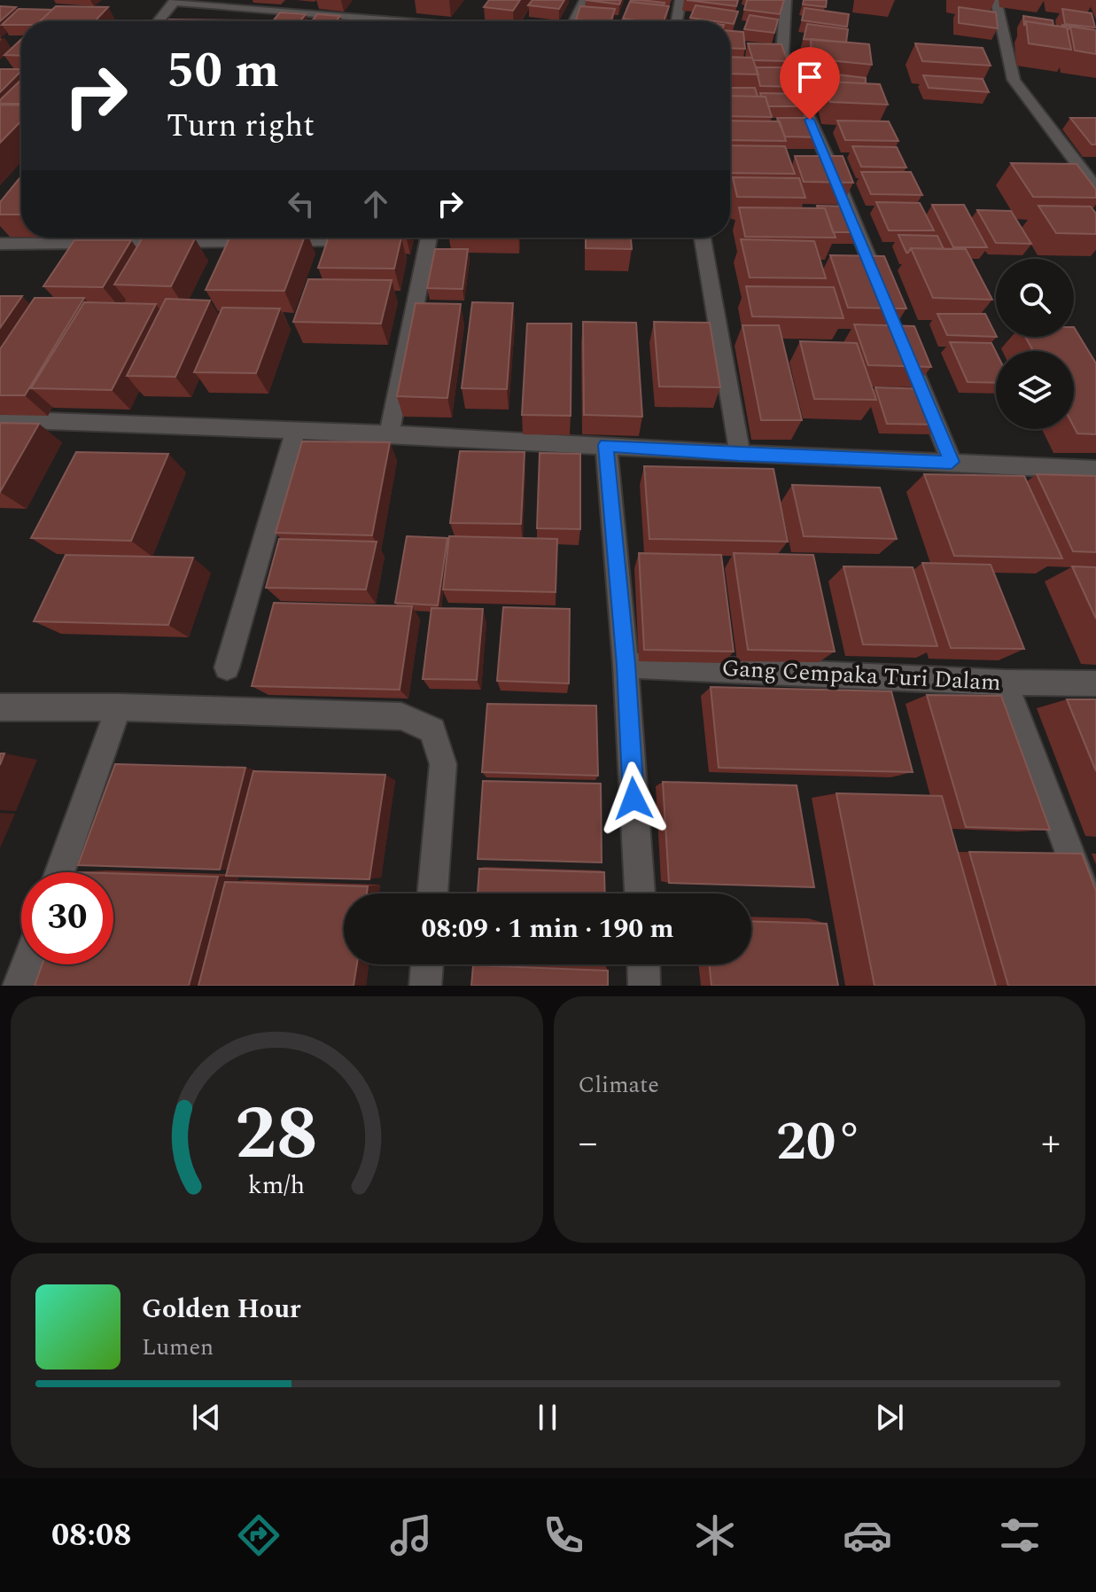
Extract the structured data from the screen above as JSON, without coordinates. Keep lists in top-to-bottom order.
{
  "streets": {
    "street": ["Gang Cempaka Turi Dalam"]
  },
  "page": {
    "turn": ["50 m", "Turn right"],
    "limit": "30",
    "trip": "08:09 · 1 min · 190 m",
    "tile": "Climate",
    "heat": ["−", "20°", "+"],
    "song": ["Golden Hour", "Lumen"],
    "tabs": "08:08",
    "gauge": ["28", "km/h"]
  }
}
